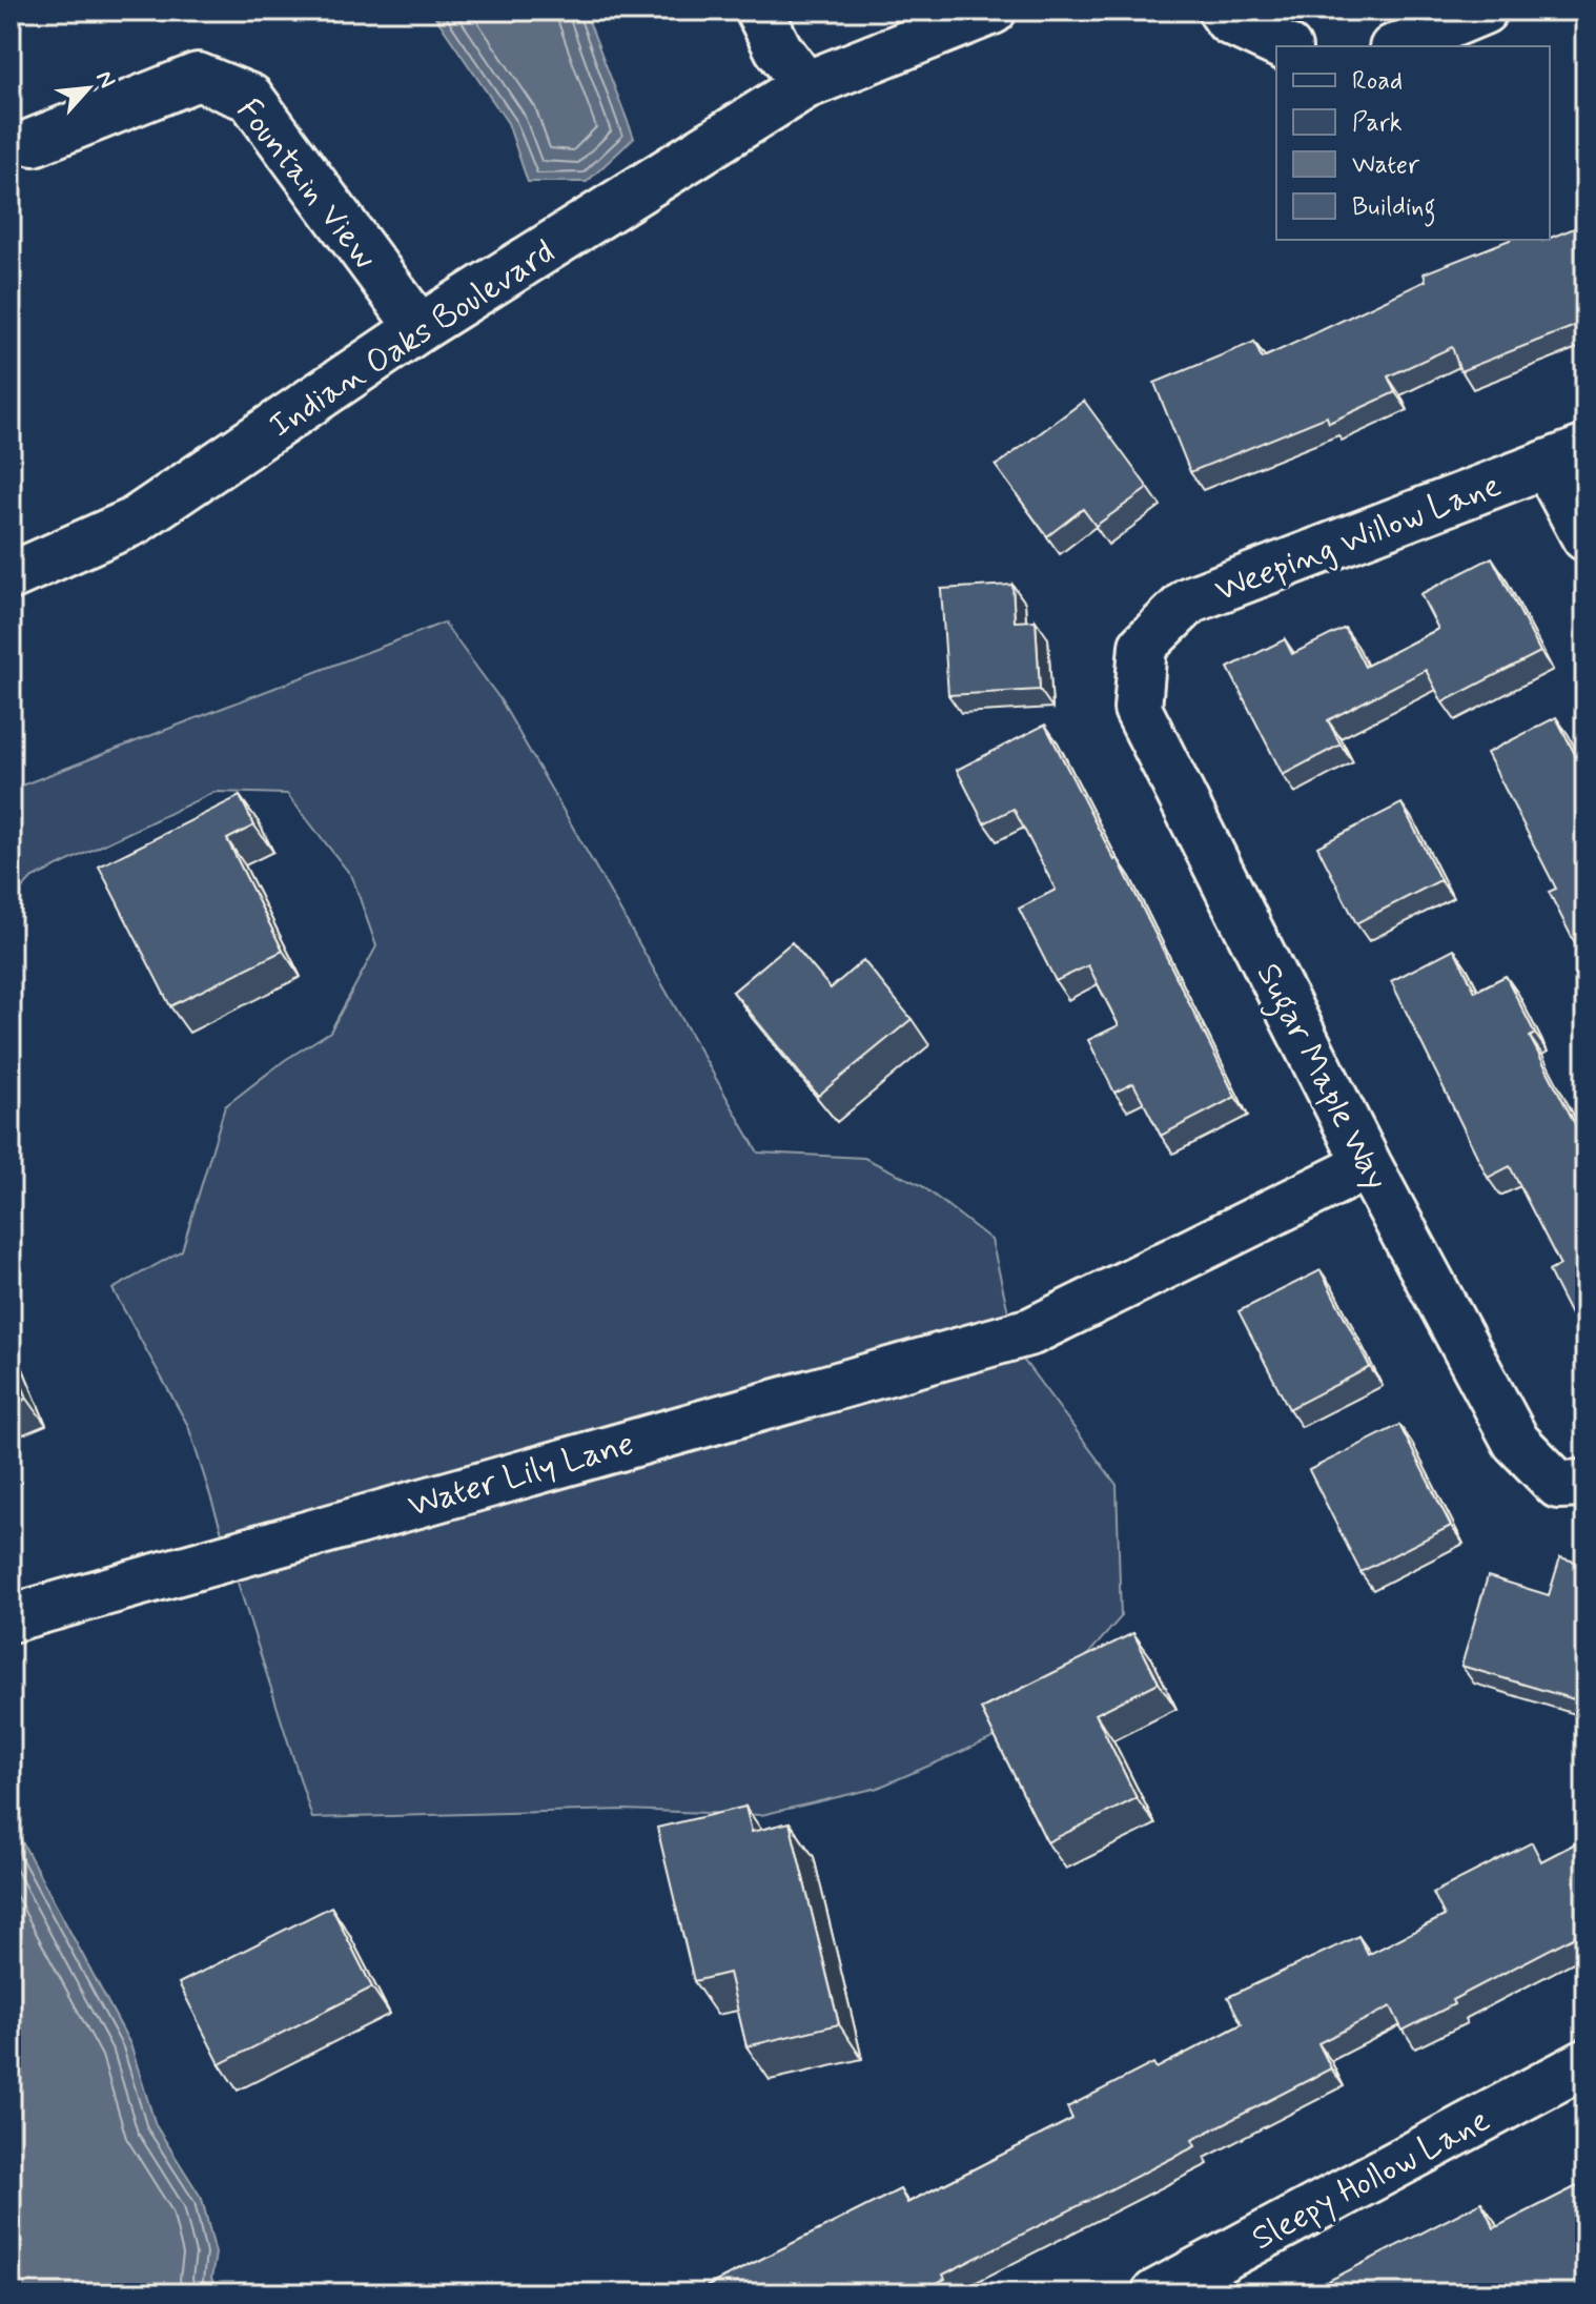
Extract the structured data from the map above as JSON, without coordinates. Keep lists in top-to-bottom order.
{
  "streets": {
    "street": [
      "Fountain View",
      "Indian Oaks Boulevard",
      "Weeping Willow Lane",
      "Sugar Maple Way",
      "Water Lily Lane",
      "Sleepy Hollow Lane"
    ]
  },
  "crossings": [
    ["Fountain View", "Indian Oaks Boulevard"],
    ["Weeping Willow Lane", "Sugar Maple Way"],
    ["Sugar Maple Way", "Water Lily Lane"]
  ],
  "legend": [
    "Road",
    "Park",
    "Water",
    "Building"
  ],
  "north": "top right"
}
